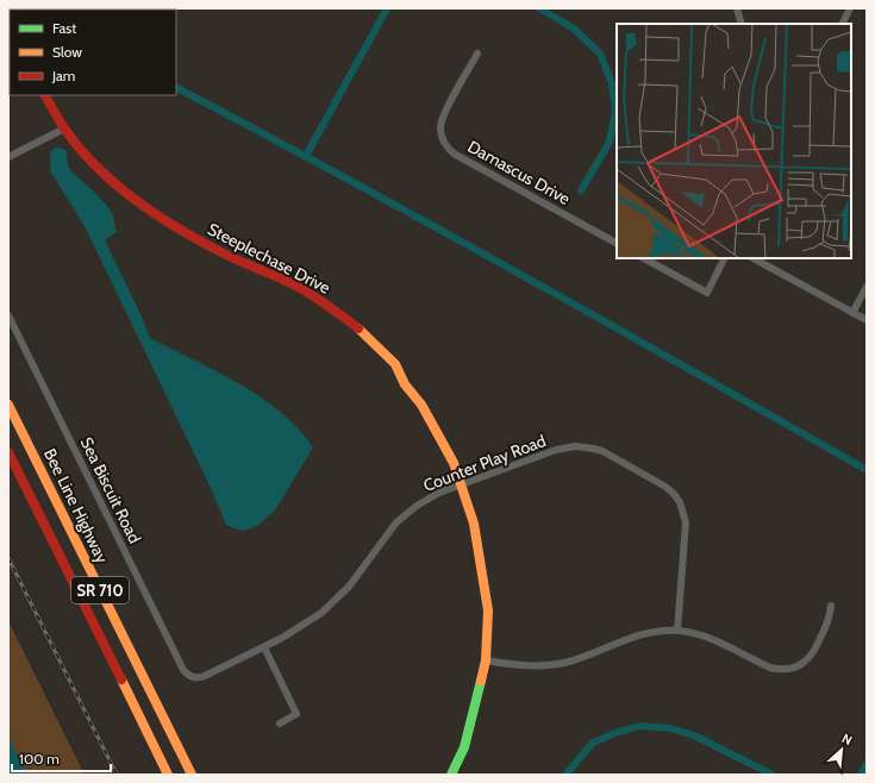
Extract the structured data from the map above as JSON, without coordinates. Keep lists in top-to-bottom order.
{
  "streets": {
    "main road": ["Steeplechase Drive", "Bee Line Highway", "SR 710"],
    "street": ["Damascus Drive", "Counter Play Road", "Sea Biscuit Road"]
  },
  "crossings": [
    ["Steeplechase Drive", "Counter Play Road"],
    ["Counter Play Road", "Sea Biscuit Road"]
  ],
  "legend": ["Fast", "Slow", "Jam"],
  "scale_bar": "100 m",
  "north": "top right"
}
